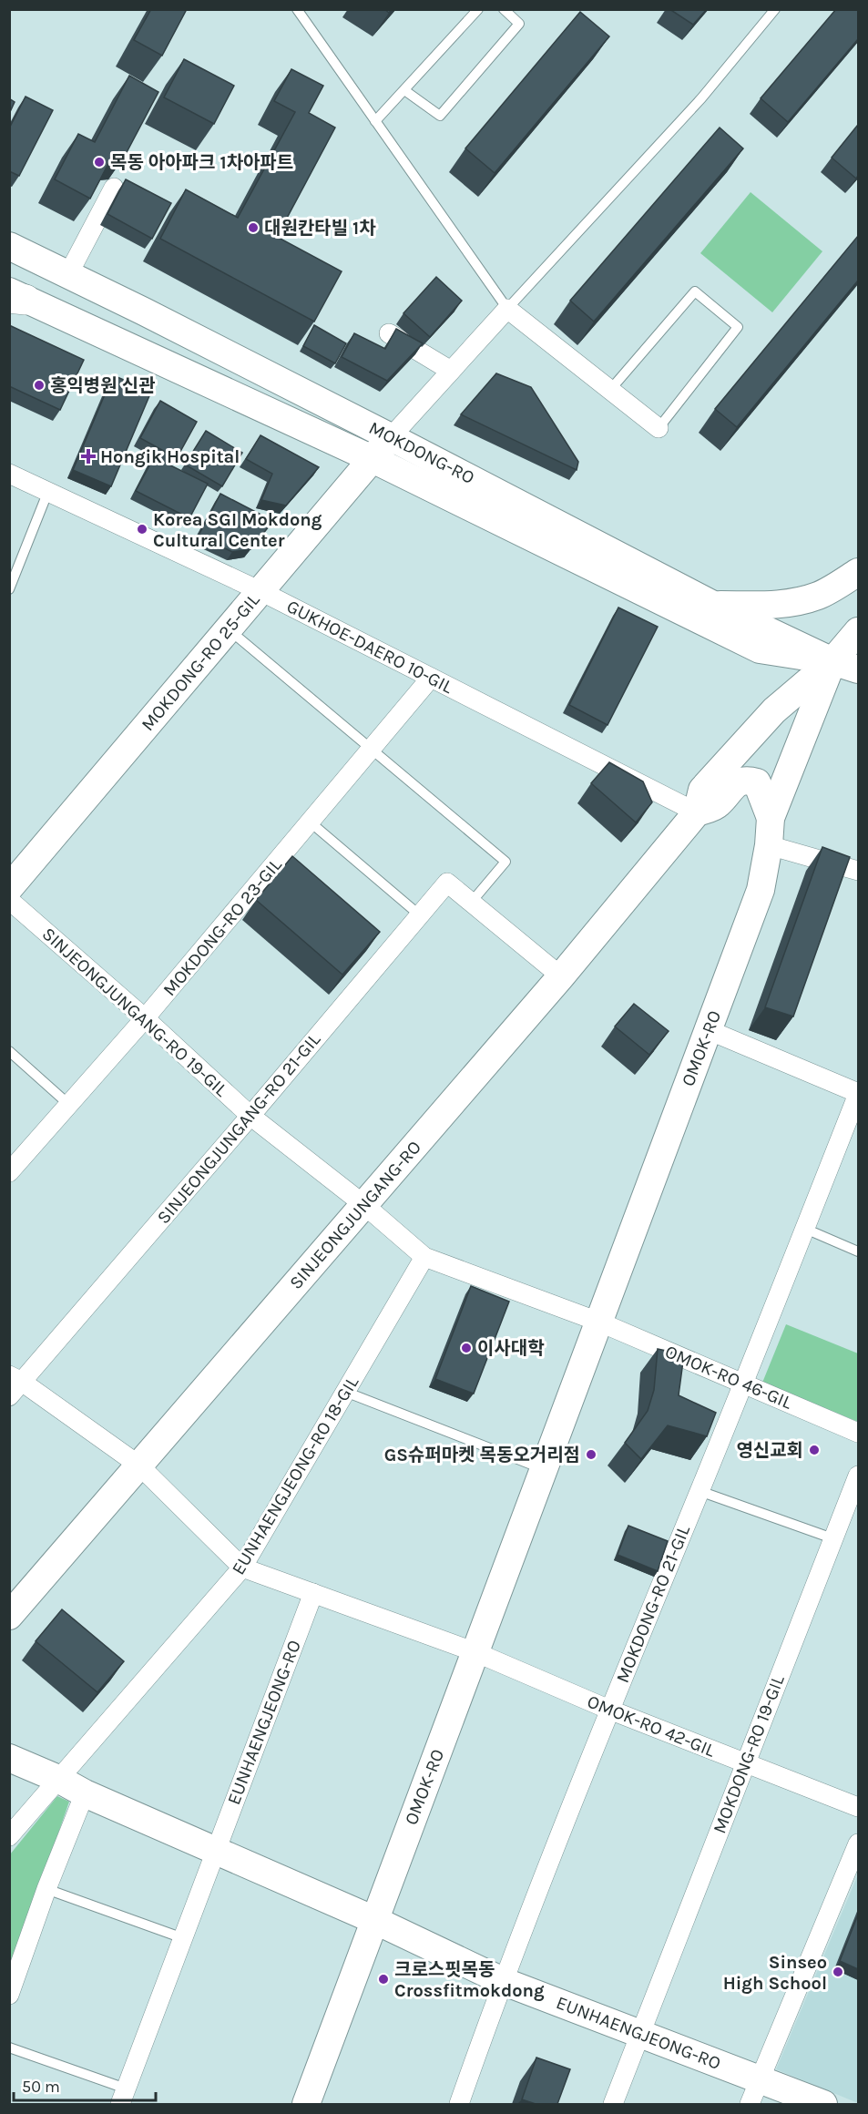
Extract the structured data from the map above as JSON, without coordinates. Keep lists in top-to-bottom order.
{
  "streets": {
    "main road": [
      "MOKDONG-RO",
      "MOKDONG-RO 25-GIL",
      "OMOK-RO",
      "SINJEONGJUNGANG-RO",
      "EUNHAENGJEONG-RO"
    ],
    "street": [
      "GUKHOE-DAERO 10-GIL",
      "MOKDONG-RO 23-GIL",
      "SINJEONGJUNGANG-RO 19-GIL",
      "SINJEONGJUNGANG-RO 21-GIL",
      "OMOK-RO 46-GIL",
      "EUNHAENGJEONG-RO 18-GIL",
      "MOKDONG-RO 21-GIL",
      "OMOK-RO 42-GIL",
      "MOKDONG-RO 19-GIL"
    ]
  },
  "crossings": [
    ["MOKDONG-RO", "MOKDONG-RO 25-GIL"],
    ["MOKDONG-RO", "OMOK-RO"],
    ["MOKDONG-RO", "SINJEONGJUNGANG-RO"],
    ["GUKHOE-DAERO 10-GIL", "MOKDONG-RO 25-GIL"],
    ["GUKHOE-DAERO 10-GIL", "MOKDONG-RO 23-GIL"],
    ["GUKHOE-DAERO 10-GIL", "SINJEONGJUNGANG-RO"],
    ["MOKDONG-RO 23-GIL", "SINJEONGJUNGANG-RO 19-GIL"],
    ["SINJEONGJUNGANG-RO 19-GIL", "SINJEONGJUNGANG-RO 21-GIL"],
    ["SINJEONGJUNGANG-RO 19-GIL", "SINJEONGJUNGANG-RO"],
    ["SINJEONGJUNGANG-RO 19-GIL", "OMOK-RO 46-GIL"],
    ["SINJEONGJUNGANG-RO 19-GIL", "EUNHAENGJEONG-RO 18-GIL"],
    ["OMOK-RO", "SINJEONGJUNGANG-RO"],
    ["OMOK-RO", "OMOK-RO 46-GIL"],
    ["OMOK-RO", "EUNHAENGJEONG-RO"],
    ["OMOK-RO", "OMOK-RO 42-GIL"],
    ["SINJEONGJUNGANG-RO 21-GIL", "SINJEONGJUNGANG-RO"],
    ["OMOK-RO 46-GIL", "EUNHAENGJEONG-RO 18-GIL"],
    ["OMOK-RO 46-GIL", "MOKDONG-RO 21-GIL"],
    ["EUNHAENGJEONG-RO 18-GIL", "EUNHAENGJEONG-RO"],
    ["EUNHAENGJEONG-RO 18-GIL", "OMOK-RO 42-GIL"],
    ["MOKDONG-RO 21-GIL", "EUNHAENGJEONG-RO"],
    ["MOKDONG-RO 21-GIL", "OMOK-RO 42-GIL"],
    ["EUNHAENGJEONG-RO", "OMOK-RO 42-GIL"],
    ["EUNHAENGJEONG-RO", "MOKDONG-RO 19-GIL"],
    ["OMOK-RO 42-GIL", "MOKDONG-RO 19-GIL"]
  ],
  "places": {
    "other": [
      "목동 아아파크 1차아파트",
      "대원칸타빌 1차",
      "홍익병원 신관",
      "Korea SGI Mokdong Cultural Center",
      "이사대학",
      "영신교회",
      "GS슈퍼마켓 목동오거리점",
      "Sinseo High School",
      "크로스핏목동 Crossfitmokdong"
    ],
    "health": ["Hongik Hospital"]
  },
  "scale_bar": "50 m"
}
